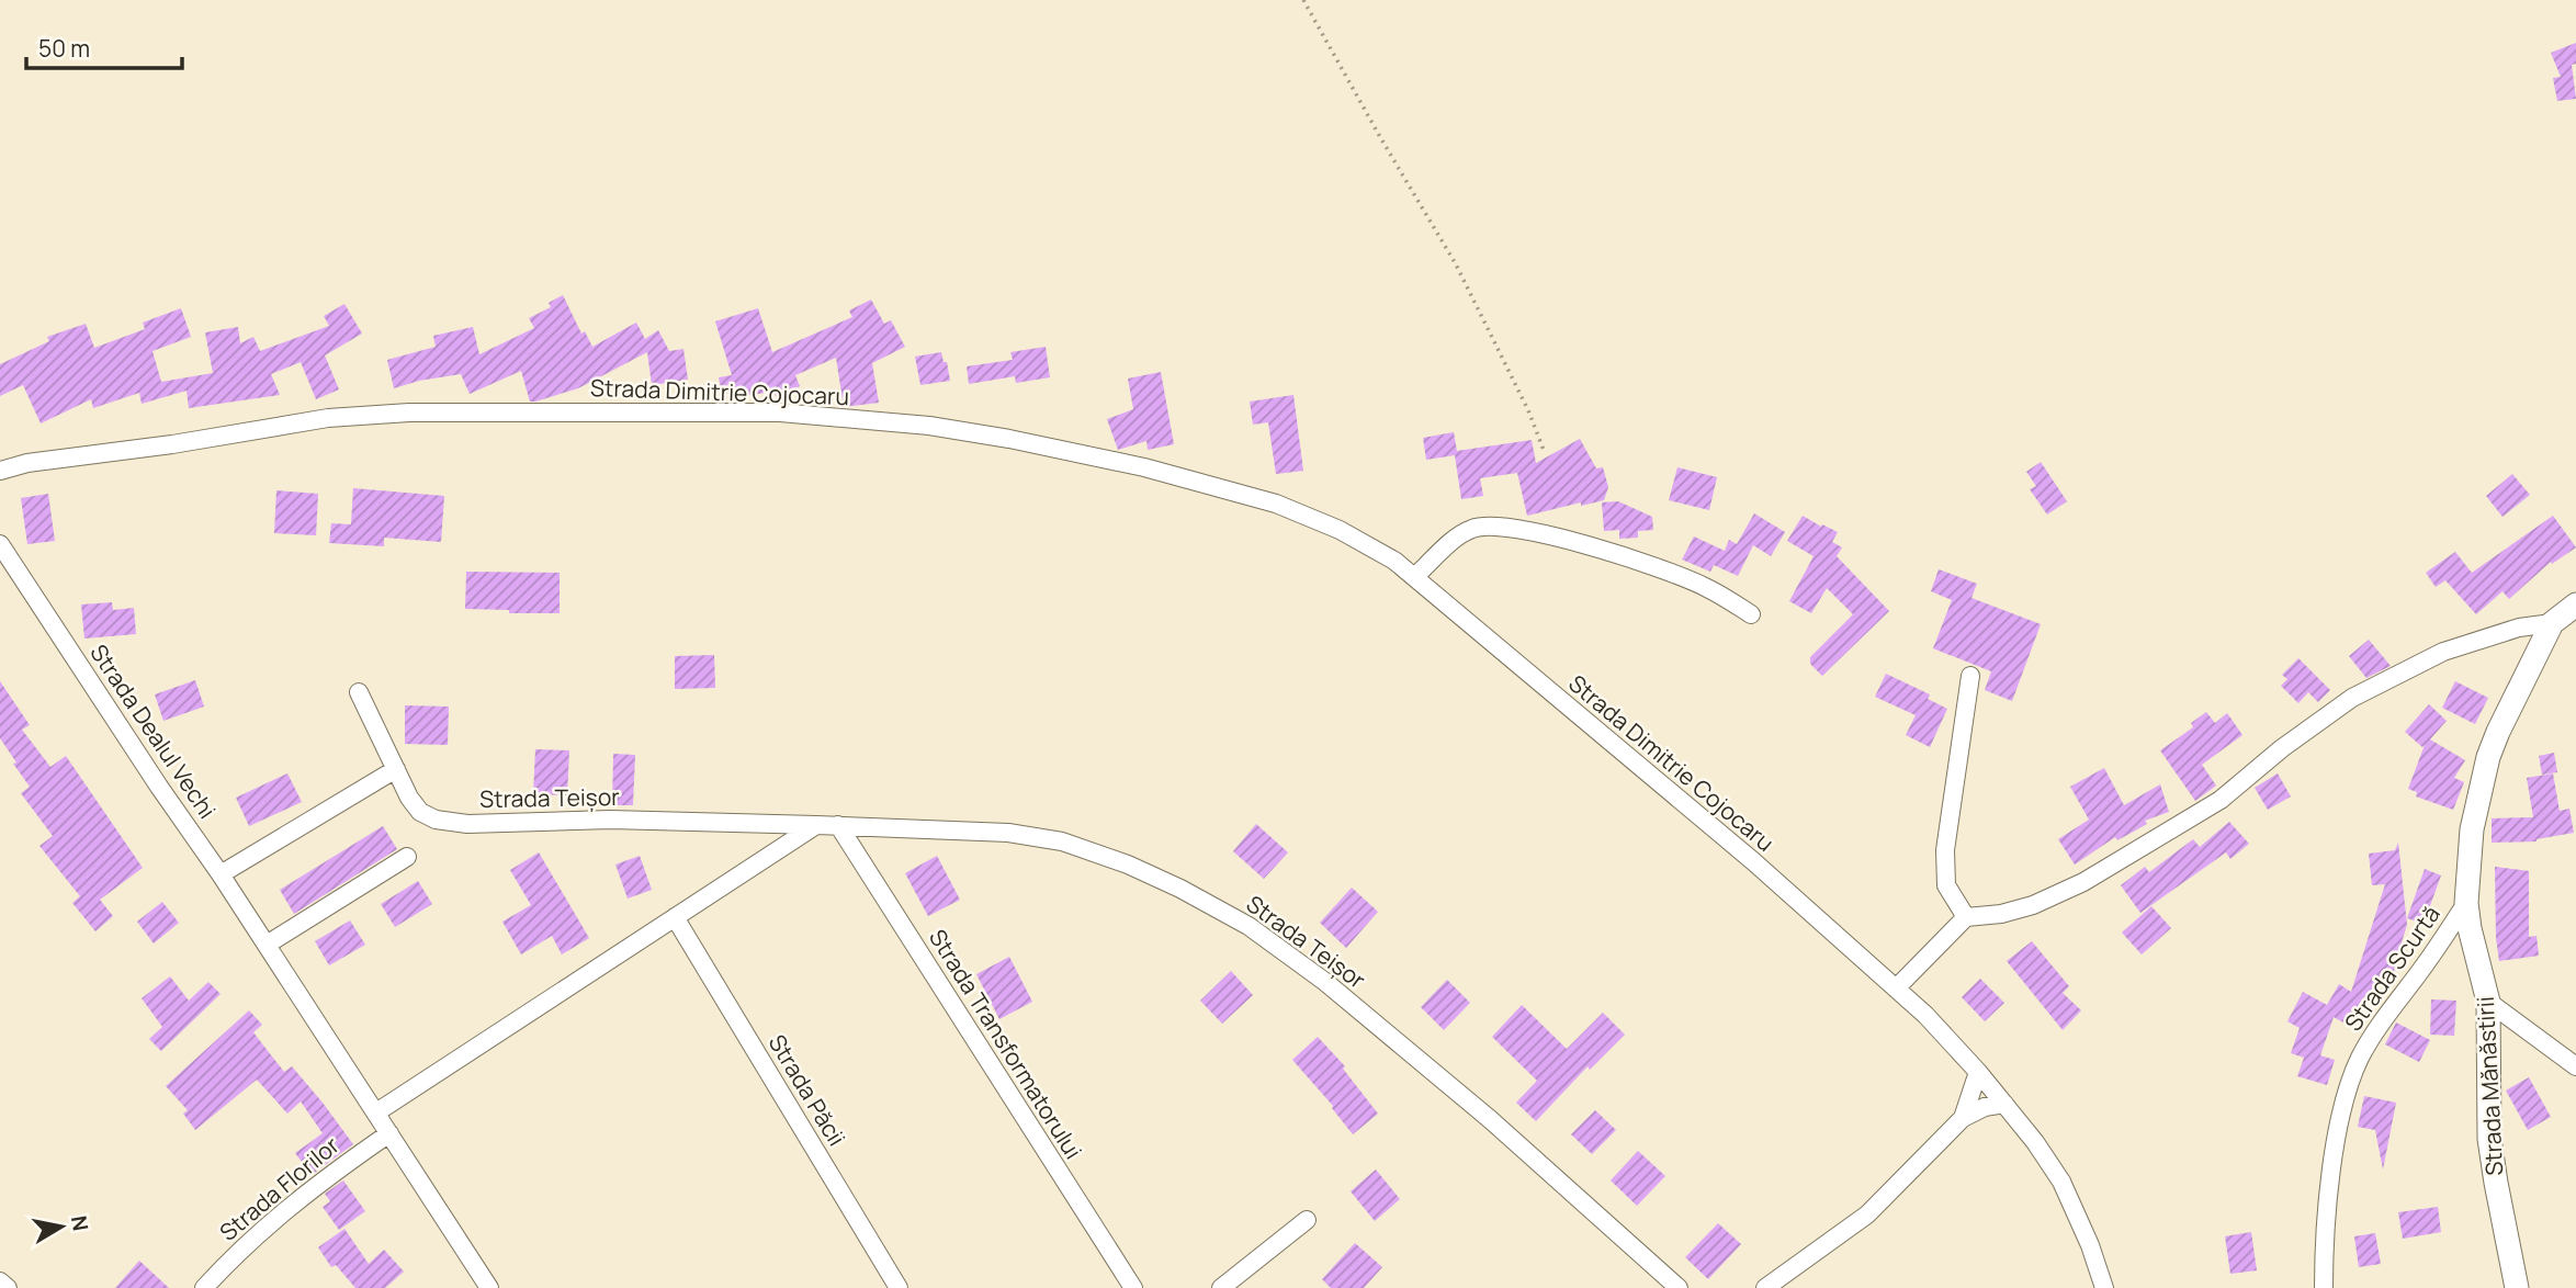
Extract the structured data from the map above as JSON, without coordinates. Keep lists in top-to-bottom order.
{
  "streets": {
    "street": [
      "Strada Dimitrie Cojocaru",
      "Strada Dealul Vechi",
      "Strada Teișor",
      "Strada Scurtă",
      "Strada Transformatorului",
      "Strada Mănăstirii",
      "Strada Păcii",
      "Strada Florilor"
    ]
  },
  "crossings": [
    ["Strada Dealul Vechi", "Strada Florilor"],
    ["Strada Teișor", "Strada Transformatorului"],
    ["Strada Scurtă", "Strada Mănăstirii"]
  ],
  "scale_bar": "50 m",
  "north": "right"
}
